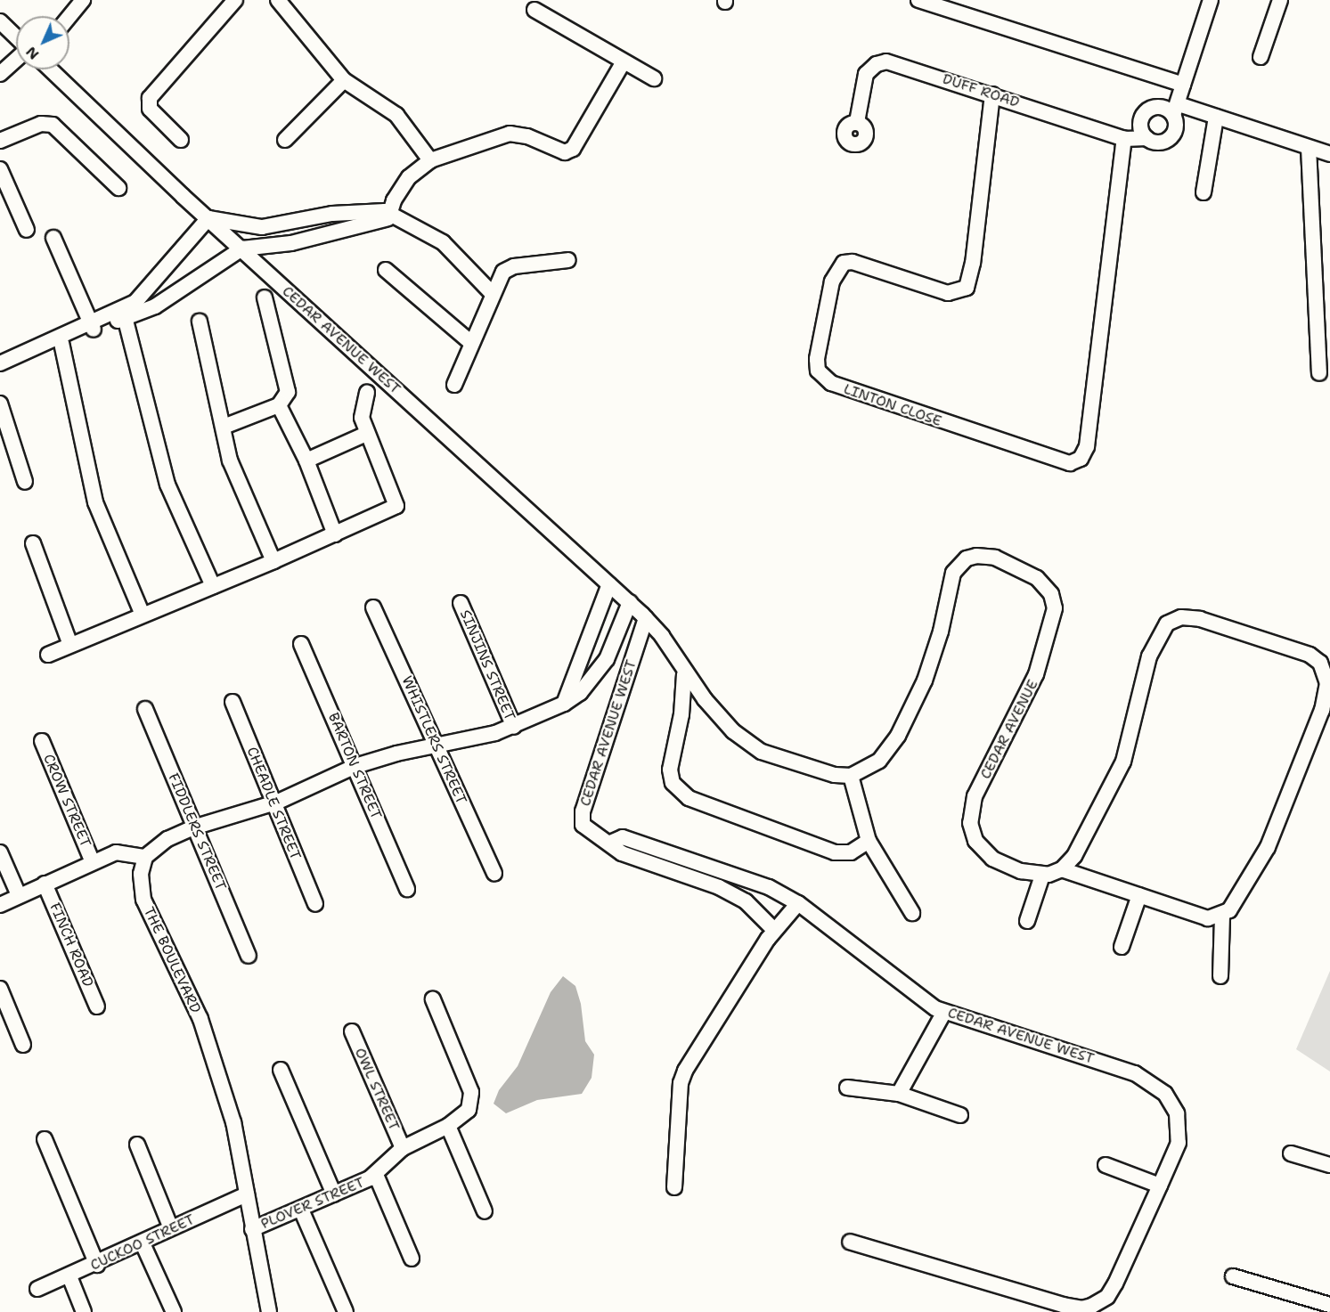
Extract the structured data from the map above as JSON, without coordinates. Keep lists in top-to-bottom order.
{
  "streets": {
    "street": [
      "DUFF ROAD",
      "CEDAR AVENUE WEST",
      "LINTON CLOSE",
      "SINJINS STREET",
      "CEDAR AVENUE",
      "WHISTLERS STREET",
      "BARTON STREET",
      "CROW STREET",
      "CHEADLE STREET",
      "FIDDLERS STREET",
      "FINCH ROAD",
      "THE BOULEVARD",
      "OWL STREET",
      "PLOVER STREET",
      "CUCKOO STREET"
    ]
  },
  "crossings": [
    ["DUFF ROAD", "LINTON CLOSE"],
    ["THE BOULEVARD", "PLOVER STREET"],
    ["THE BOULEVARD", "CUCKOO STREET"],
    ["OWL STREET", "PLOVER STREET"]
  ],
  "north": "bottom left"
}
